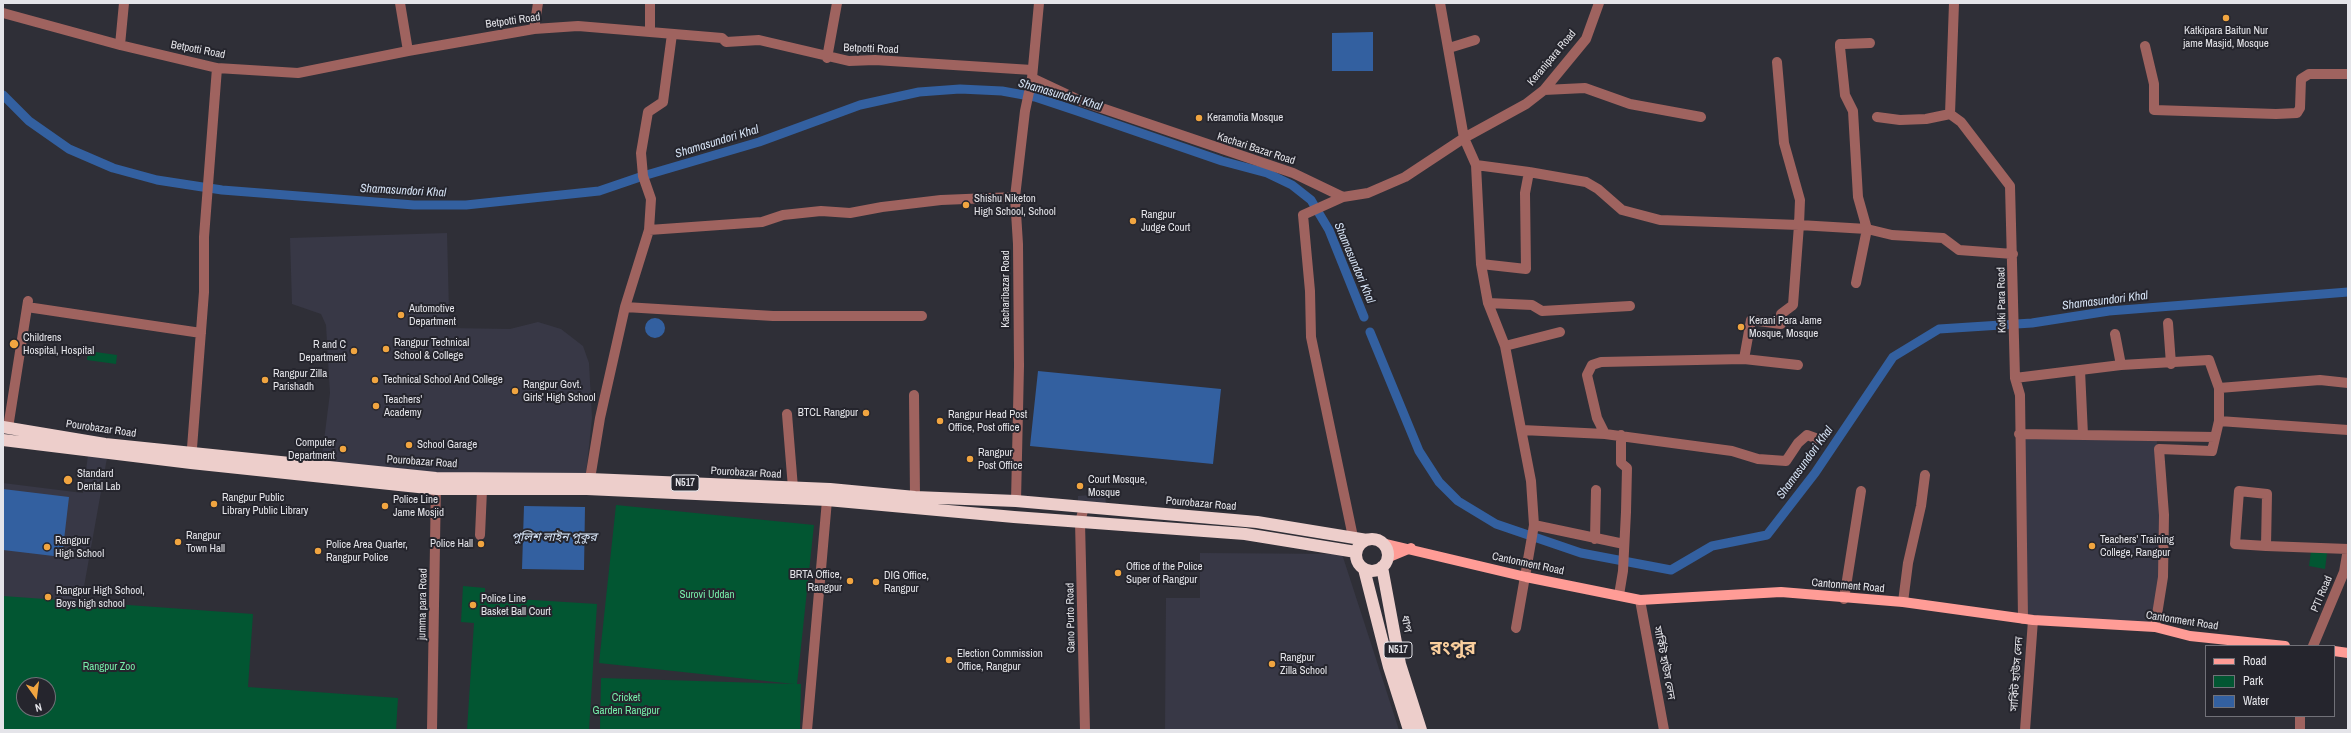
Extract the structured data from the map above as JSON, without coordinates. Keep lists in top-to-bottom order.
{
  "streets": {
    "highway": ["Pourobazar Road", "N517", "ধাপ"],
    "main road": ["Cantonment Road"],
    "street": [
      "Betpotti Road",
      "Keranipara Road",
      "Kachari Bazar Road",
      "Kacharibazar Road",
      "Kotki Para Road",
      "PTI Road",
      "jumma para Road",
      "Gano Purto Road",
      "সার্কিট হাউস লেন"
    ]
  },
  "crossings": [
    ["Betpotti Road", "Kachari Bazar Road"],
    ["Betpotti Road", "Kacharibazar Road"],
    ["Kachari Bazar Road", "Kacharibazar Road"],
    ["Kacharibazar Road", "Pourobazar Road"],
    ["Kotki Para Road", "Cantonment Road"],
    ["Kotki Para Road", "সার্কিট হাউস লেন"],
    ["Pourobazar Road", "N517"],
    ["Pourobazar Road", "Cantonment Road"],
    ["Pourobazar Road", "jumma para Road"],
    ["Pourobazar Road", "Gano Purto Road"],
    ["Pourobazar Road", "ধাপ"],
    ["N517", "Cantonment Road"],
    ["N517", "ধাপ"],
    ["Cantonment Road", "ধাপ"],
    ["Cantonment Road", "সার্কিট হাউস লেন"]
  ],
  "districts": ["রংপুর"],
  "water": ["Shamasundori Khal", "পুলিশ লাইন পুকুর"],
  "parks": ["Surovi Uddan", "Rangpur Zoo", "Cricket Garden Rangpur"],
  "places": [
    "Katkipara Baitun Nur jame Masjid, Mosque",
    "Keramotia Mosque",
    "Shishu Niketon High School, School",
    "Rangpur Judge Court",
    "Automotive Department",
    "Kerani Para Jame Mosque, Mosque",
    "Childrens Hospital, Hospital",
    "Rangpur Technical School & College",
    "R and C Department",
    "Rangpur Zilla Parishadh",
    "Technical School And College",
    "Rangpur Govt. Girls' High School",
    "Teachers' Academy",
    "BTCL Rangpur",
    "Rangpur Head Post Office, Post office",
    "School Garage",
    "Computer Department",
    "Rangpur Post Office",
    "Standard Dental Lab",
    "Court Mosque, Mosque",
    "Rangpur Public Library Public Library",
    "Police Line Jame Mosjid",
    "Rangpur Town Hall",
    "Police Hall",
    "Teachers' Training College, Rangpur",
    "Rangpur High School",
    "Police Area Quarter, Rangpur Police",
    "Office of the Police Super of Rangpur",
    "BRTA Office, Rangpur",
    "DIG Office, Rangpur",
    "Rangpur High School, Boys high school",
    "Police Line Basket Ball Court",
    "Election Commission Office, Rangpur",
    "Rangpur Zilla School"
  ],
  "legend": ["Road", "Park", "Water"],
  "north": "bottom"
}
